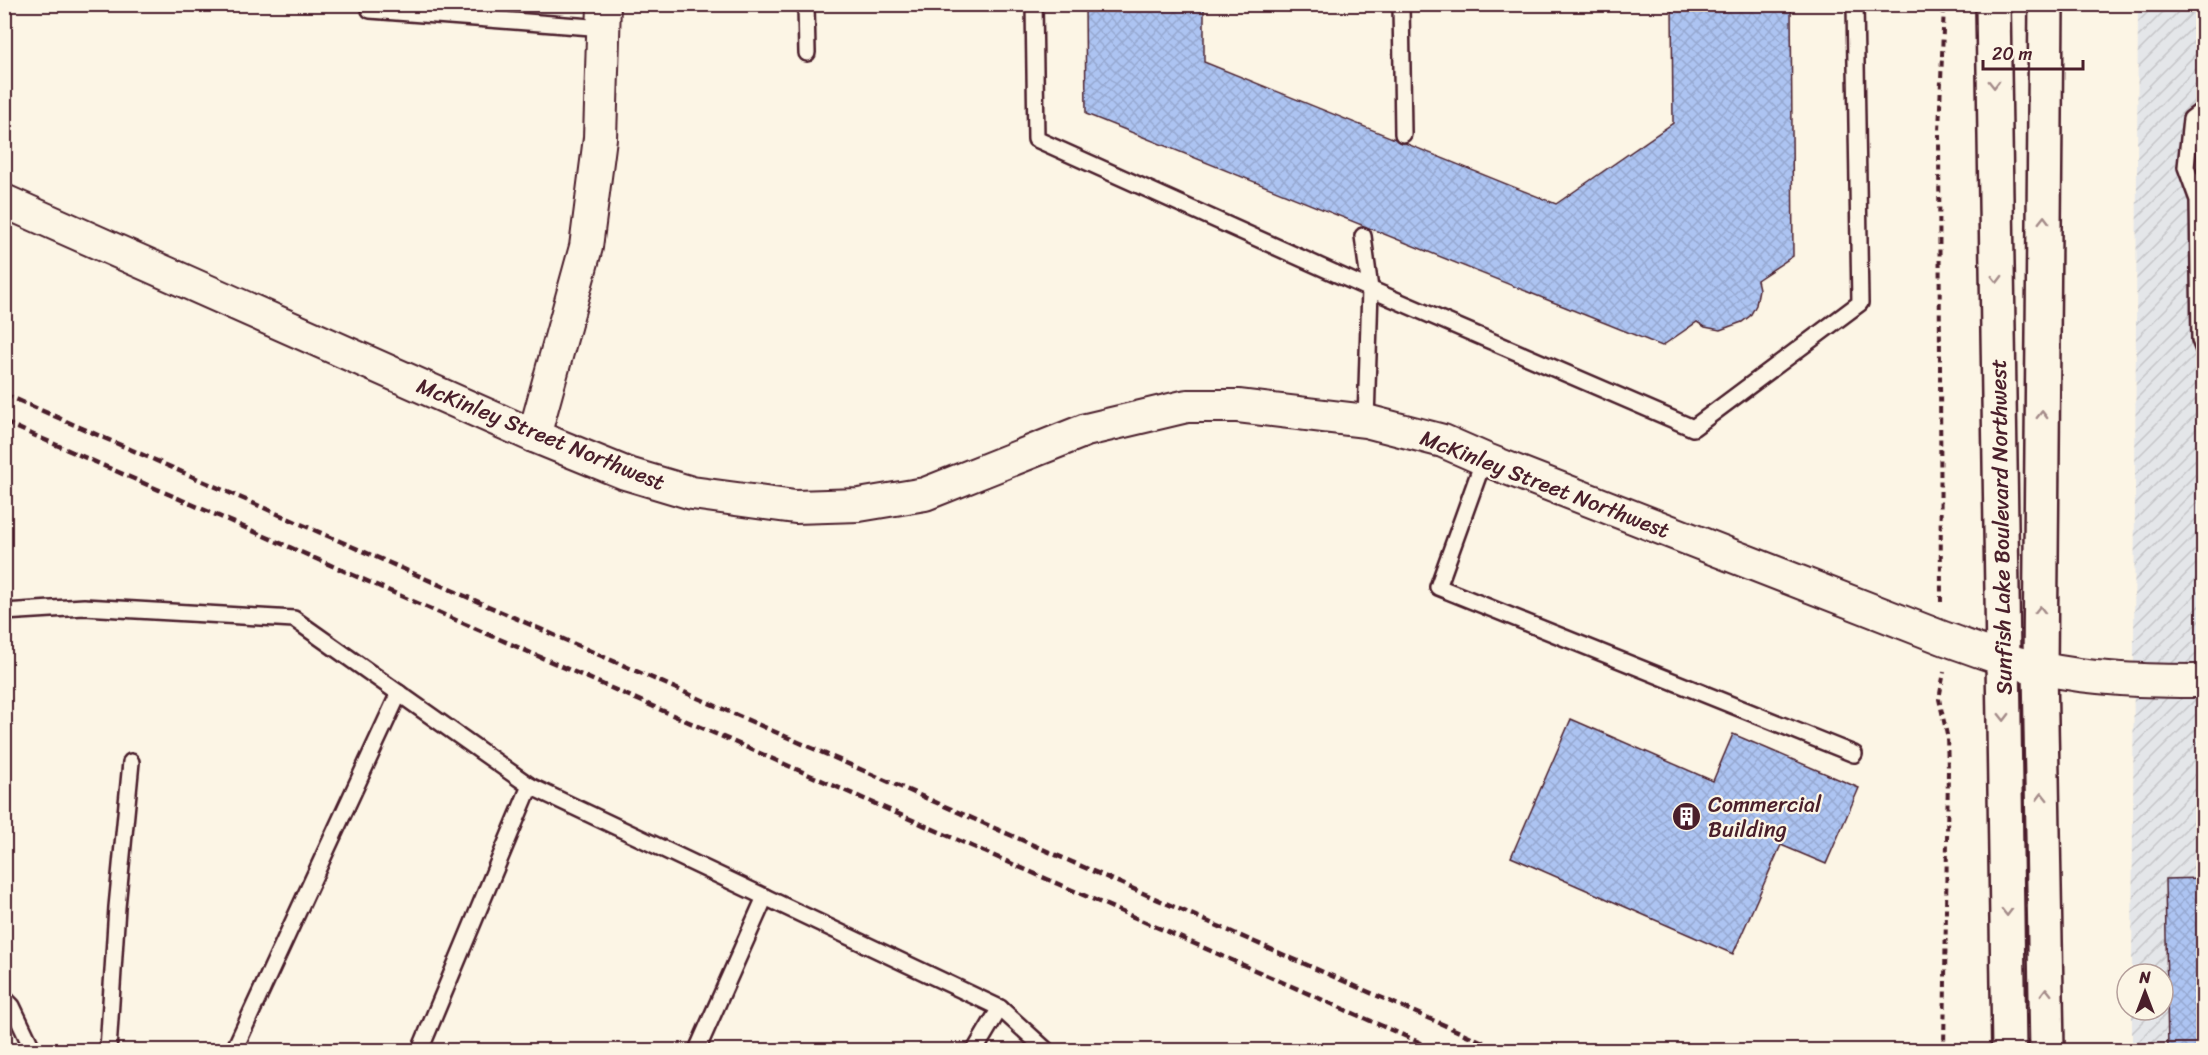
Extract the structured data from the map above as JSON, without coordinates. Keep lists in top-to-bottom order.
{
  "streets": {
    "street": ["McKinley Street Northwest", "Sunfish Lake Boulevard Northwest"]
  },
  "crossings": [
    ["McKinley Street Northwest", "Sunfish Lake Boulevard Northwest"]
  ],
  "places": {
    "building": ["Commercial Building"]
  },
  "scale_bar": "20 m",
  "north": "top"
}
